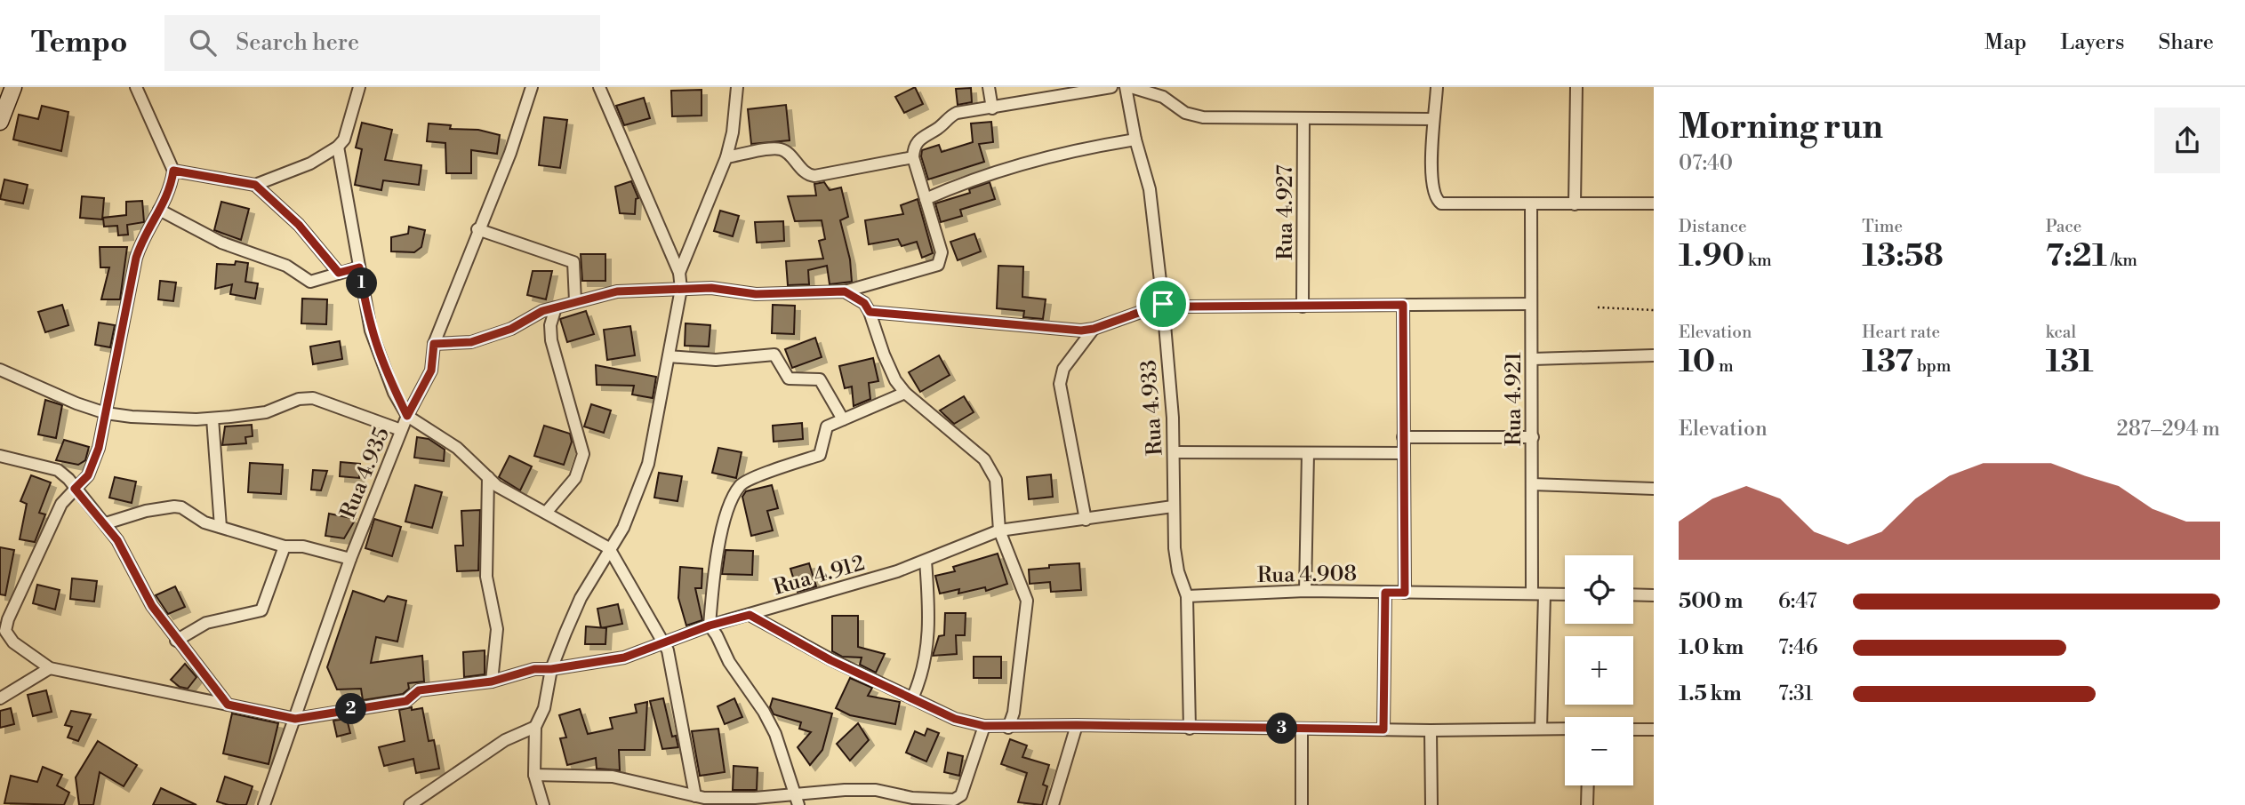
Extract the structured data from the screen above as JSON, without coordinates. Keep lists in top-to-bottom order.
{
  "streets": {
    "street": [
      "Rua 4.927",
      "Rua 4.921",
      "Rua 4.933",
      "Rua 4.935",
      "Rua 4.908",
      "Rua 4.912"
    ]
  },
  "crossings": [
    ["Rua 4.921", "Rua 4.908"],
    ["Rua 4.933", "Rua 4.908"],
    ["Rua 4.933", "Rua 4.912"],
    ["Rua 4.935", "Rua 4.912"]
  ],
  "page": {
    "header": "Tempo",
    "search": "Search here",
    "nav": ["Map", "Layers", "Share"],
    "heading": ["Morning run", "07:40"],
    "stats": [
      ["Distance", "1.90 km"],
      ["Time", "13:58"],
      ["Pace", "7:21 /km"],
      ["Elevation", "10 m"],
      ["Heart rate", "137 bpm"],
      ["kcal", "131"]
    ],
    "pins": ["1", "2", "3"],
    "chart": ["Elevation", "287–294 m"],
    "map_buttons": ["+", "−"],
    "list": [
      {
        "name": "500 m",
        "note": "6:47"
      },
      {
        "name": "1.0 km",
        "note": "7:46"
      },
      {
        "name": "1.5 km",
        "note": "7:31"
      }
    ]
  }
}
